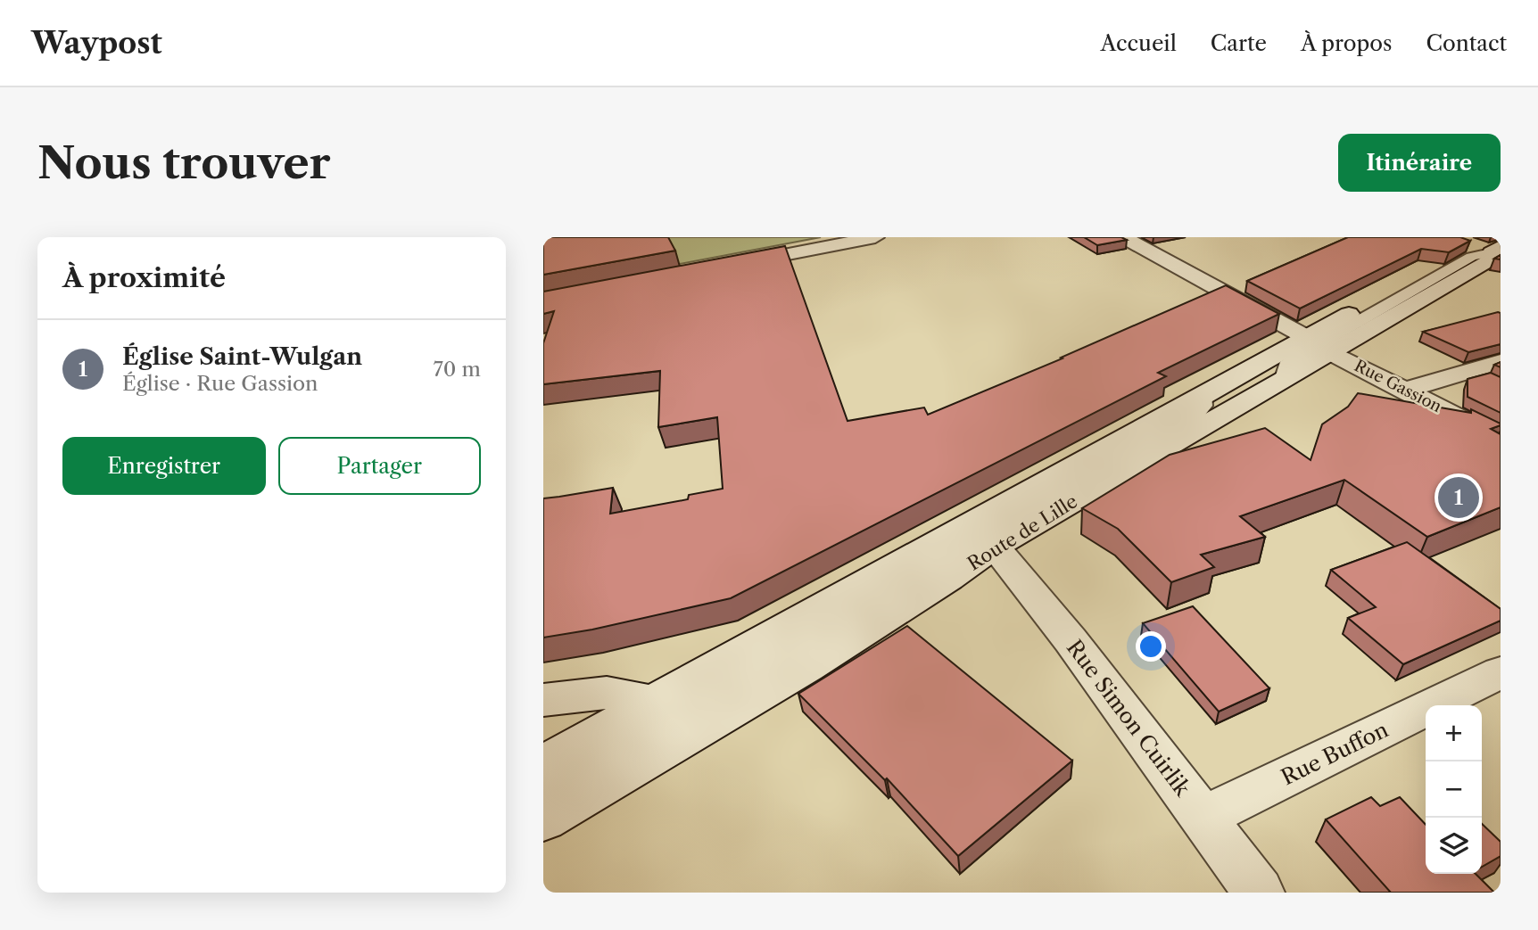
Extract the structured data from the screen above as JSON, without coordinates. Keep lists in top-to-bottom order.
{
  "streets": {
    "main road": [
      "Rue Gassion",
      "Route de Lille",
      "Rue Simon Cuirlik",
      "Rue Buffon"
    ]
  },
  "crossings": [
    ["Rue Gassion", "Route de Lille"],
    ["Route de Lille", "Rue Simon Cuirlik"],
    ["Rue Simon Cuirlik", "Rue Buffon"]
  ],
  "page": {
    "header": "Waypost",
    "nav": [
      "Accueil",
      "Carte",
      "À propos",
      "Contact"
    ],
    "buttons": [
      "Itinéraire",
      ["Enregistrer", "Partager"]
    ],
    "title": "Nous trouver",
    "heading": "À proximité",
    "list": [
      {
        "mark": "1",
        "name": "Église Saint-Wulgan",
        "note": "Église · Rue Gassion",
        "value": "70 m"
      }
    ],
    "pins": "1",
    "map_buttons": ["+", "−"]
  }
}
